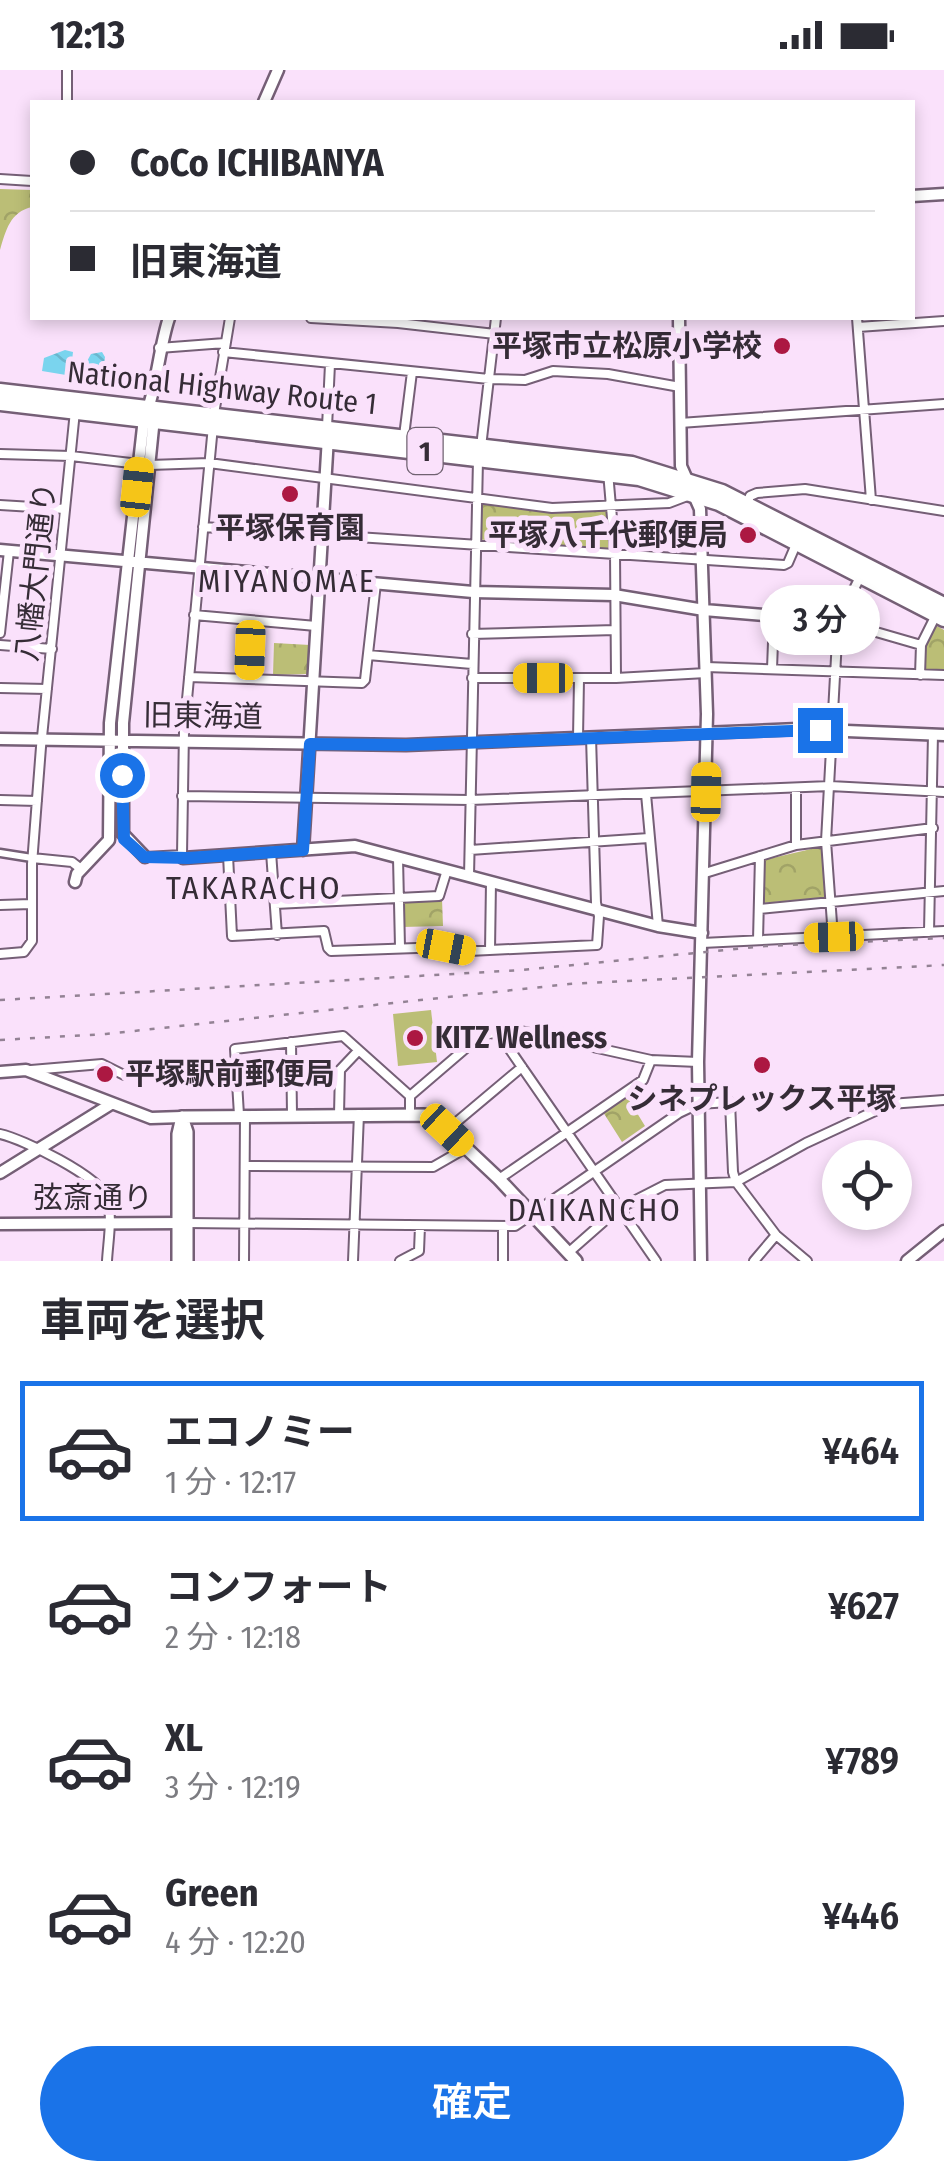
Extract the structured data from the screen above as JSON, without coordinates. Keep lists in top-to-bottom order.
{
  "streets": {
    "highway": ["National Highway Route 1", "1"],
    "street": ["八幡大門通り", "旧東海道", "弦斎通り"]
  },
  "crossings": [
    ["National Highway Route 1", "八幡大門通り"],
    ["八幡大門通り", "旧東海道"]
  ],
  "districts": ["MIYANOMAE", "TAKARACHO", "DAIKANCHO"],
  "places": [
    "平塚市立松原小学校",
    "平塚保育園",
    "平塚八千代郵便局",
    "KITZ Wellness",
    "シネプレックス平塚",
    "平塚駅前郵便局"
  ],
  "page": {
    "status": "12:13",
    "banner": ["CoCo ICHIBANYA", "旧東海道"],
    "bubble": "3 分",
    "heading": "車両を選択",
    "list": [
      {
        "name": "エコノミー",
        "note": "1 分 · 12:17",
        "value": "¥464"
      },
      {
        "name": "コンフォート",
        "note": "2 分 · 12:18",
        "value": "¥627"
      },
      {
        "name": "XL",
        "note": "3 分 · 12:19",
        "value": "¥789"
      },
      {
        "name": "Green",
        "note": "4 分 · 12:20",
        "value": "¥446"
      }
    ],
    "buttons": "確定"
  }
}
